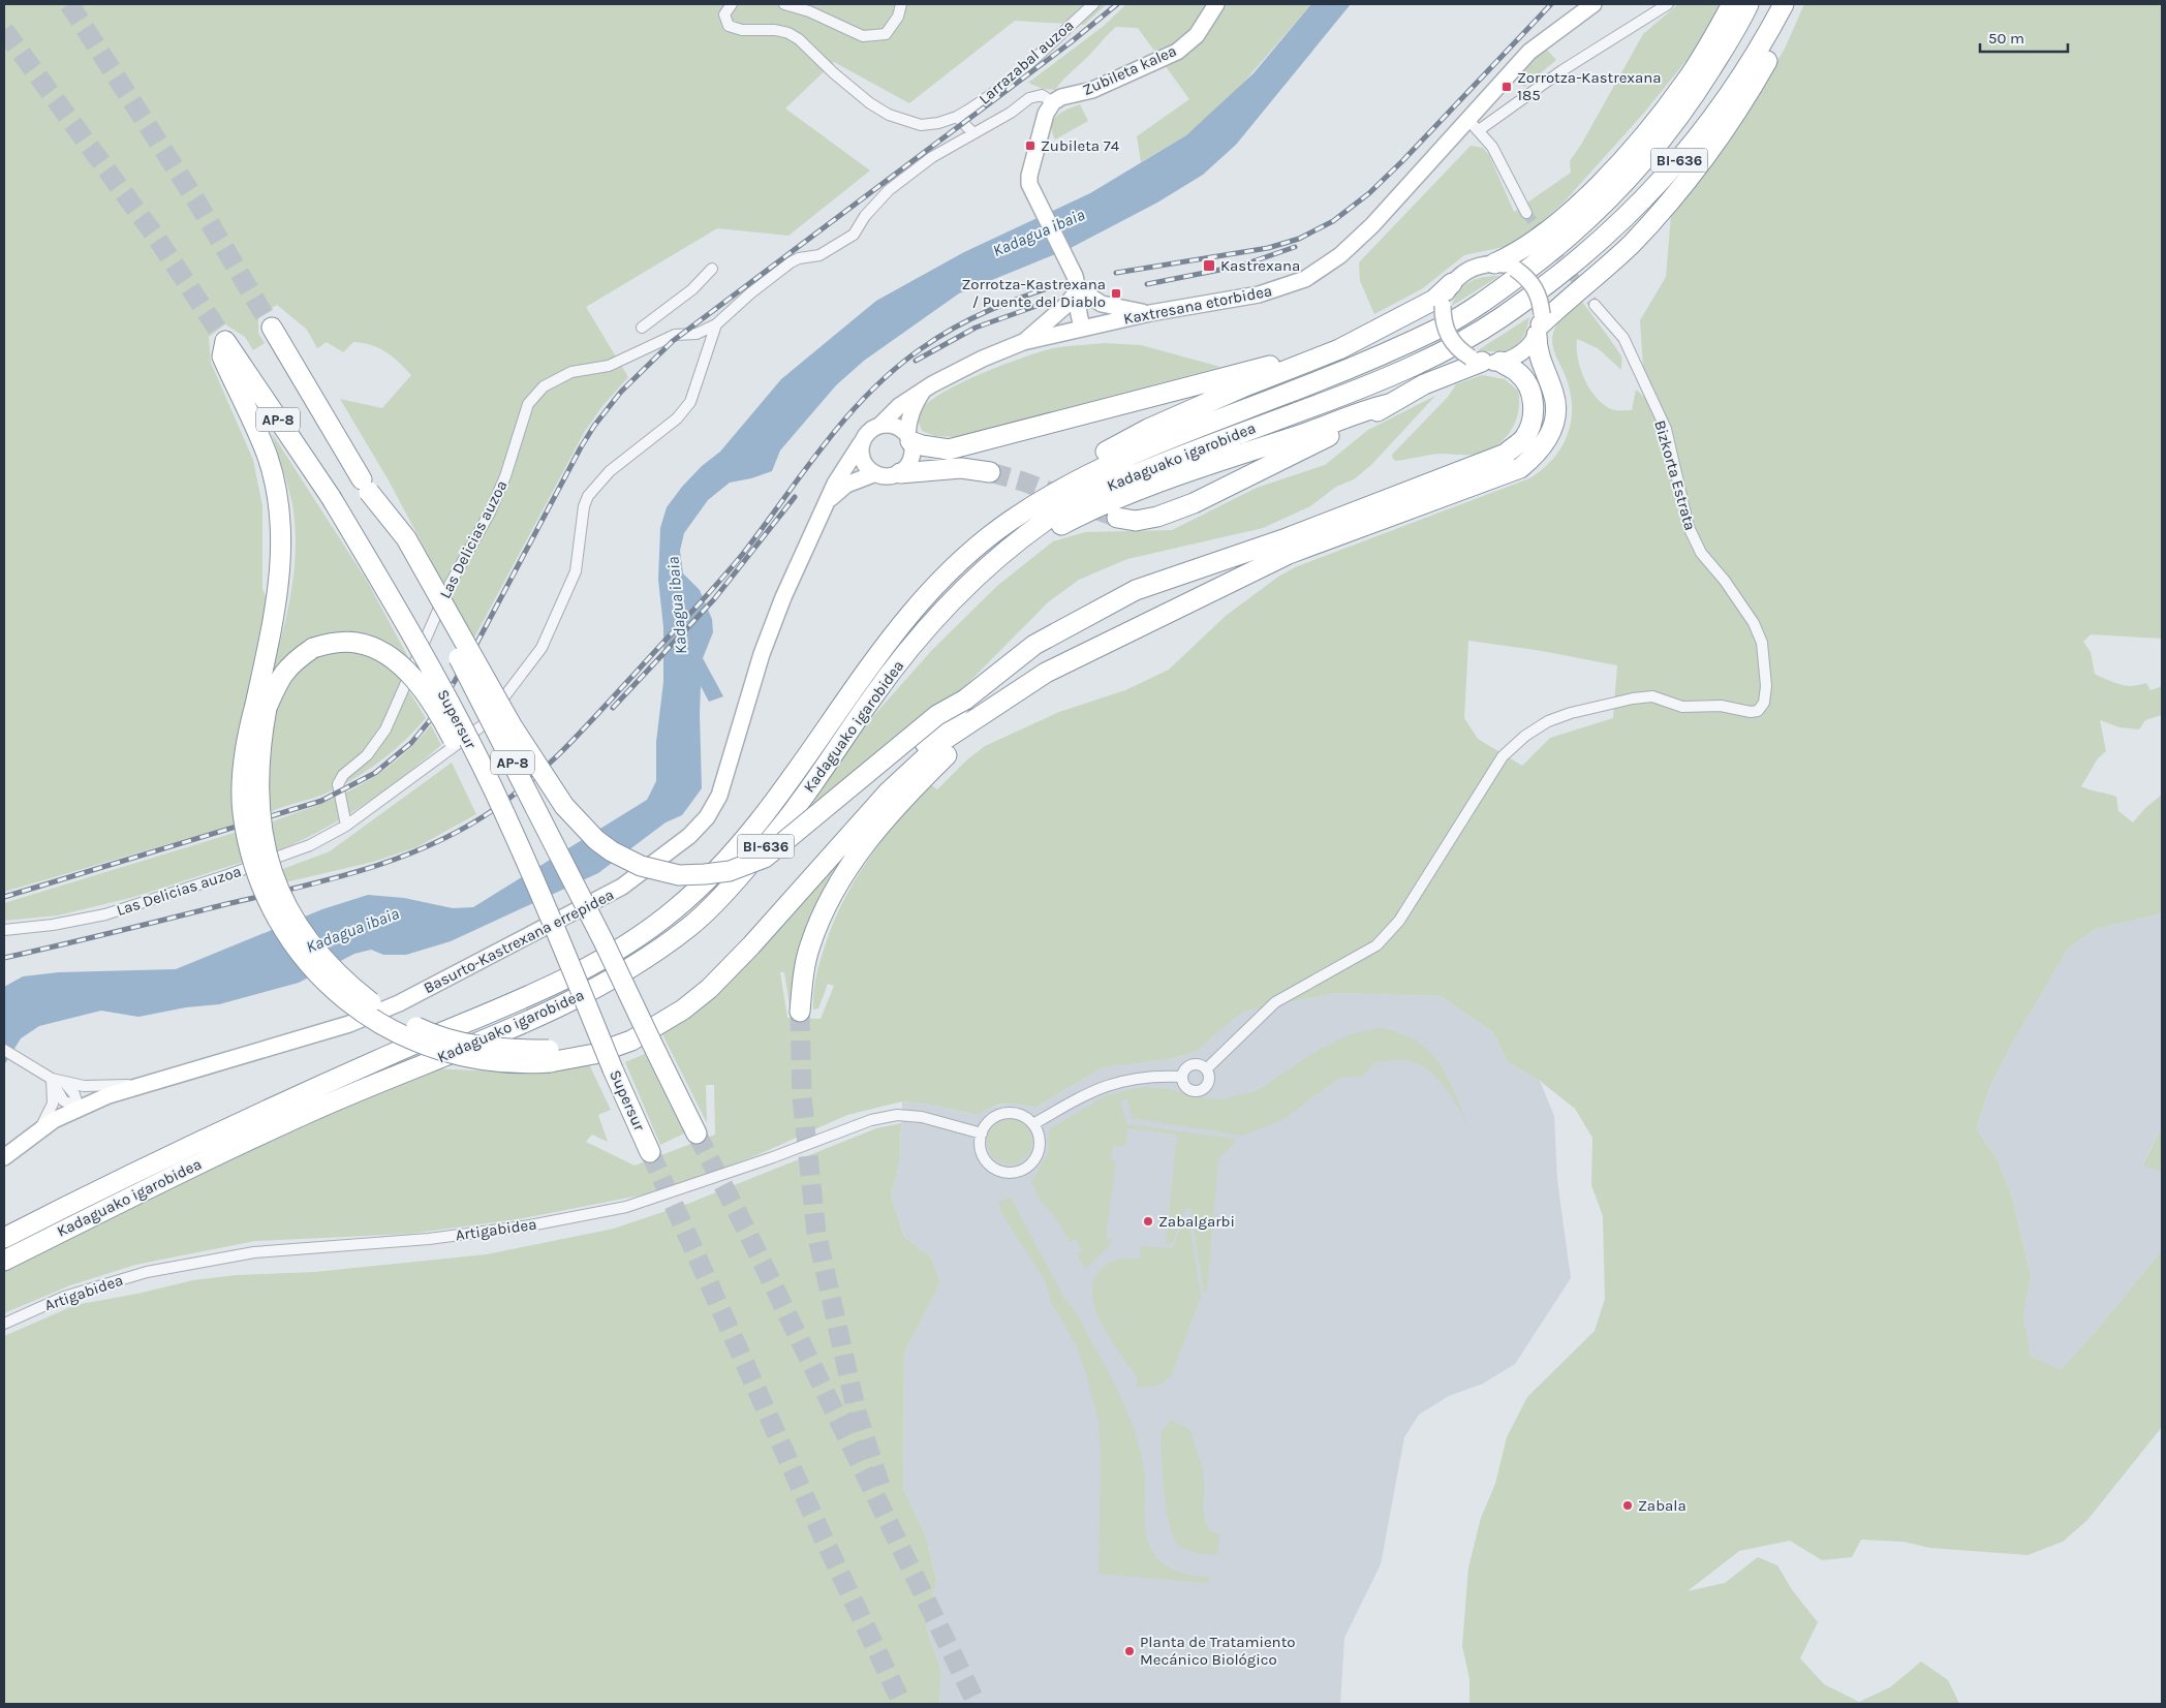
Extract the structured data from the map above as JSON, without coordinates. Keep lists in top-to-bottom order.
{
  "streets": {
    "highway": [
      "BI-636",
      "AP-8",
      "Kadaguako igarobidea",
      "Supersur"
    ],
    "street": [
      "Larrazabal auzoa",
      "Zubileta kalea",
      "Kaxtresana etorbidea",
      "Bizkorta Estrata",
      "Las Delicias auzoa",
      "Basurto-Kastrexana errepidea",
      "Artigabidea"
    ]
  },
  "crossings": [
    ["Zubileta kalea", "Las Delicias auzoa"],
    ["Kaxtresana etorbidea", "Basurto-Kastrexana errepidea"]
  ],
  "water": ["Kadagua ibaia"],
  "places": {
    "transit": [
      "Zorrotza-Kastrexana 185",
      "Zubileta 74",
      "Kastrexana",
      "Zorrotza-Kastrexana / Puente del Diablo"
    ],
    "other": ["Zabalgarbi", "Zabala", "Planta de Tratamiento Mecánico Biológico"]
  },
  "scale_bar": "50 m"
}
